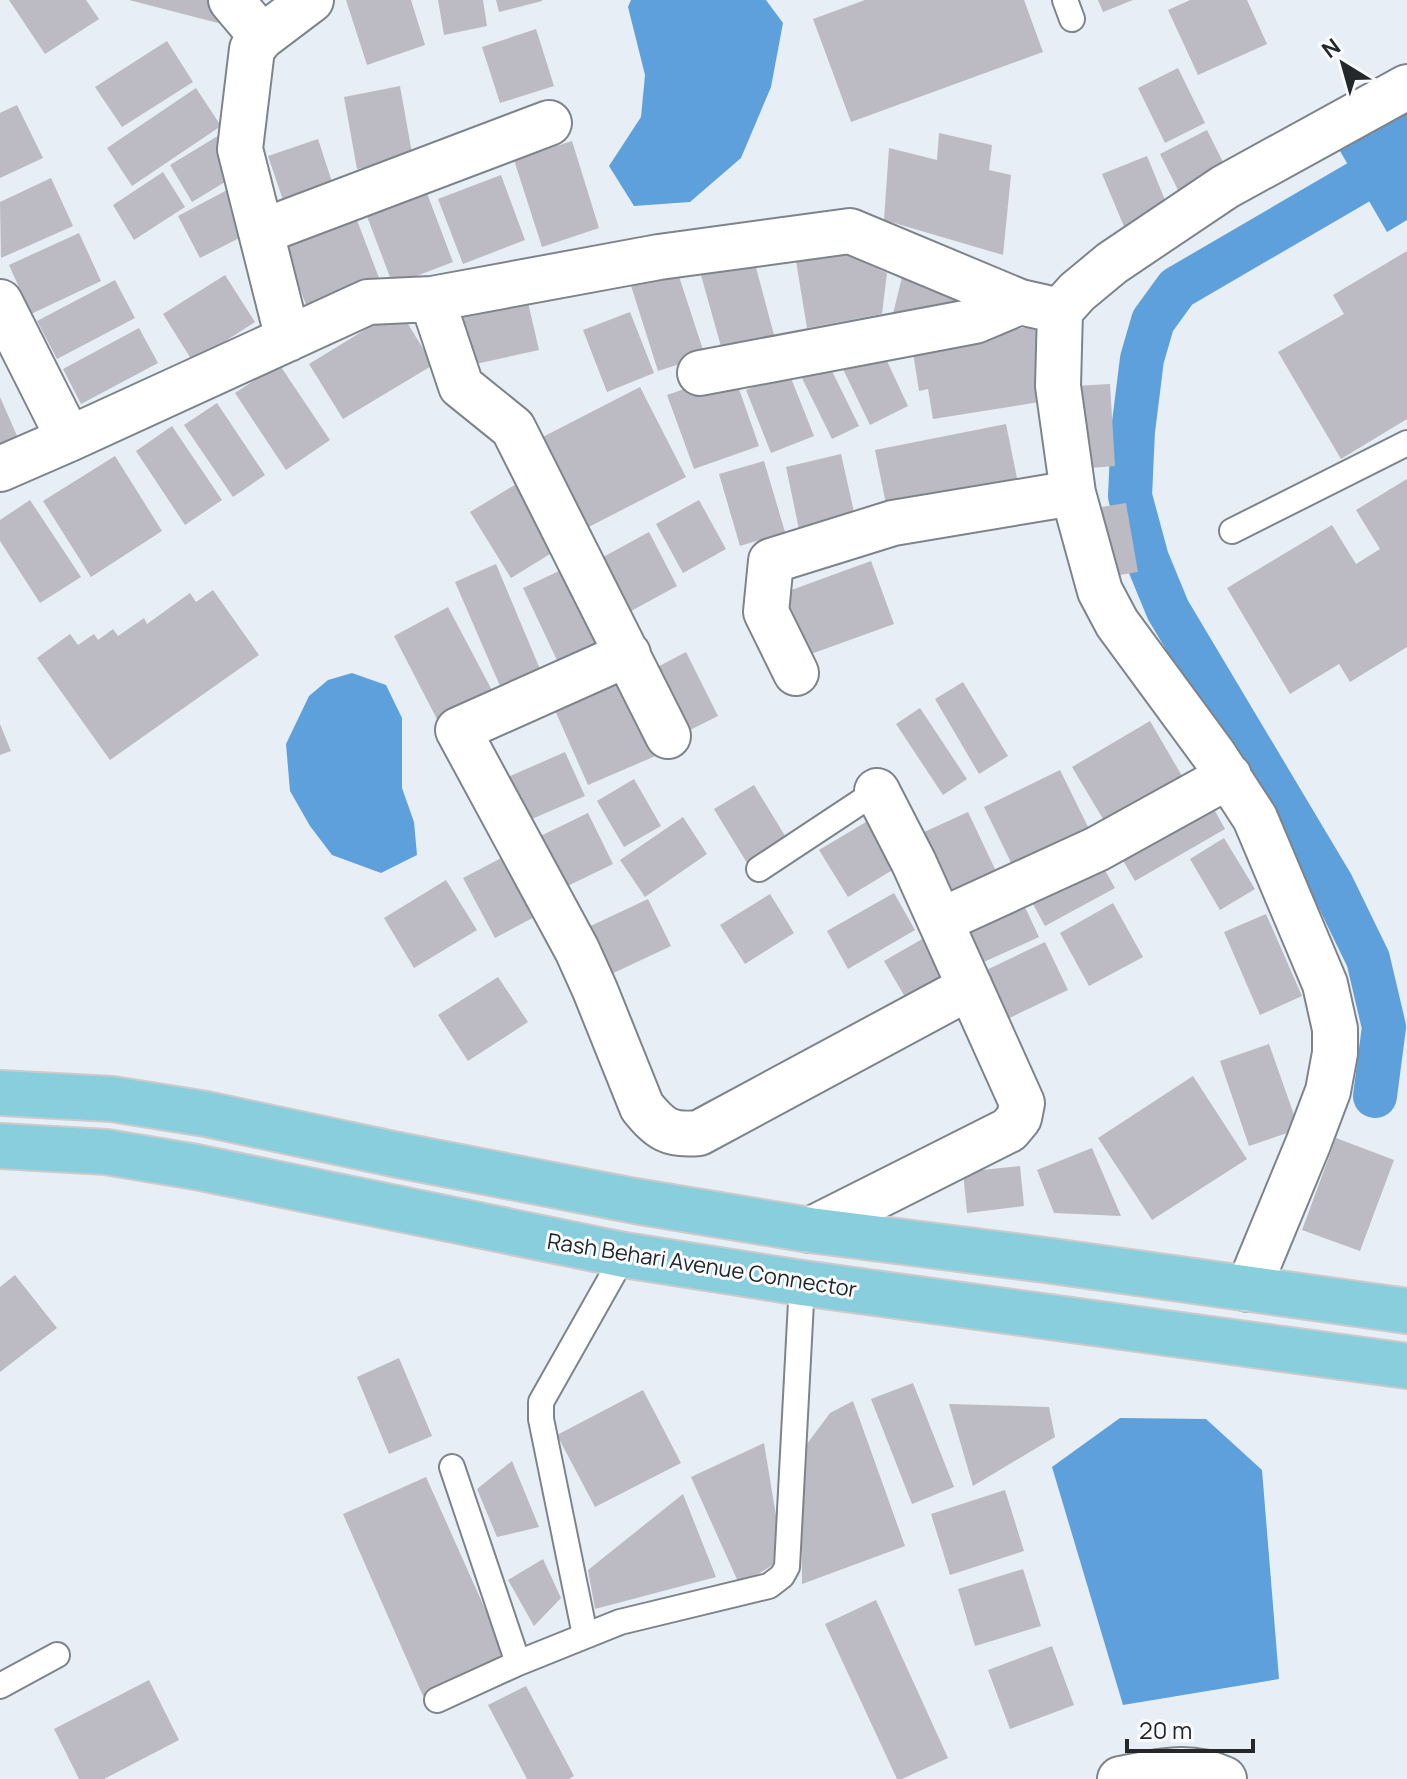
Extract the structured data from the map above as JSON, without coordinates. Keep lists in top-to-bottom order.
{
  "streets": {
    "main road": ["Rash Behari Avenue Connector"]
  },
  "scale_bar": "20 m",
  "north": "top left"
}
